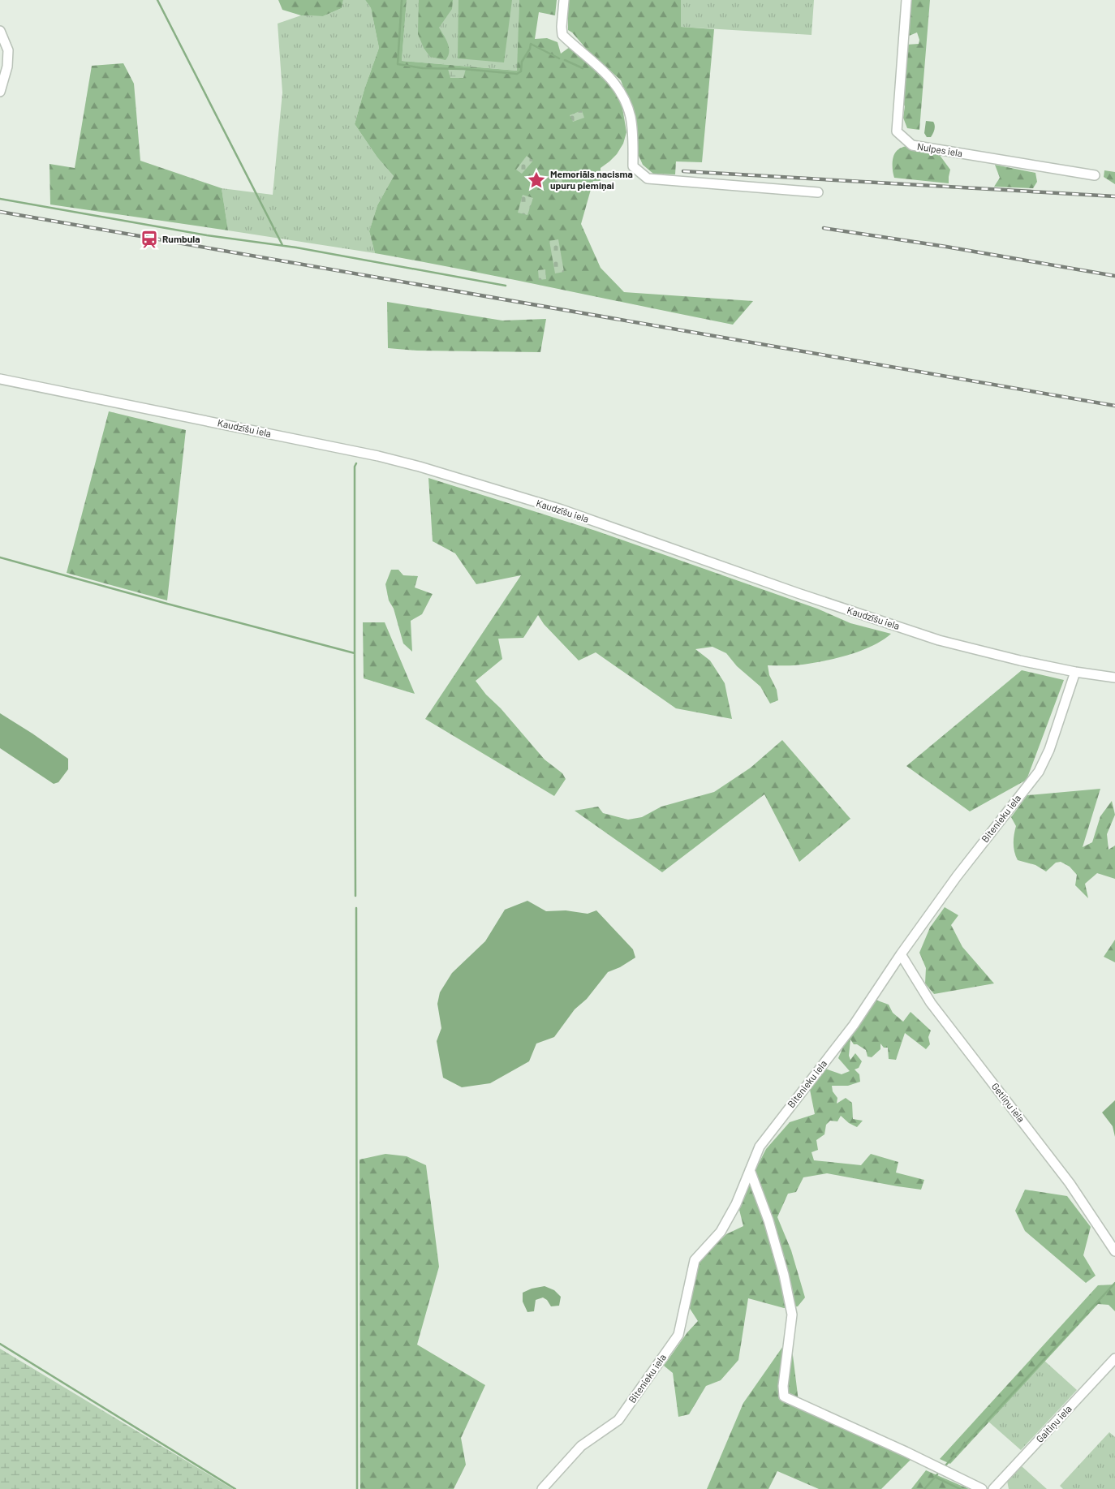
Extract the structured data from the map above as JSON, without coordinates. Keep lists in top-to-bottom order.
{
  "streets": {
    "street": [
      "Nulpes iela",
      "Kaudzīšu iela",
      "Bitenieku iela",
      "Getliņu iela",
      "Gaitiņu iela"
    ]
  },
  "crossings": [
    ["Kaudzīšu iela", "Bitenieku iela"],
    ["Bitenieku iela", "Getliņu iela"]
  ],
  "places": {
    "place": ["Memoriāls nacisma upuru piemiņai"],
    "station": ["Rumbula"]
  }
}
